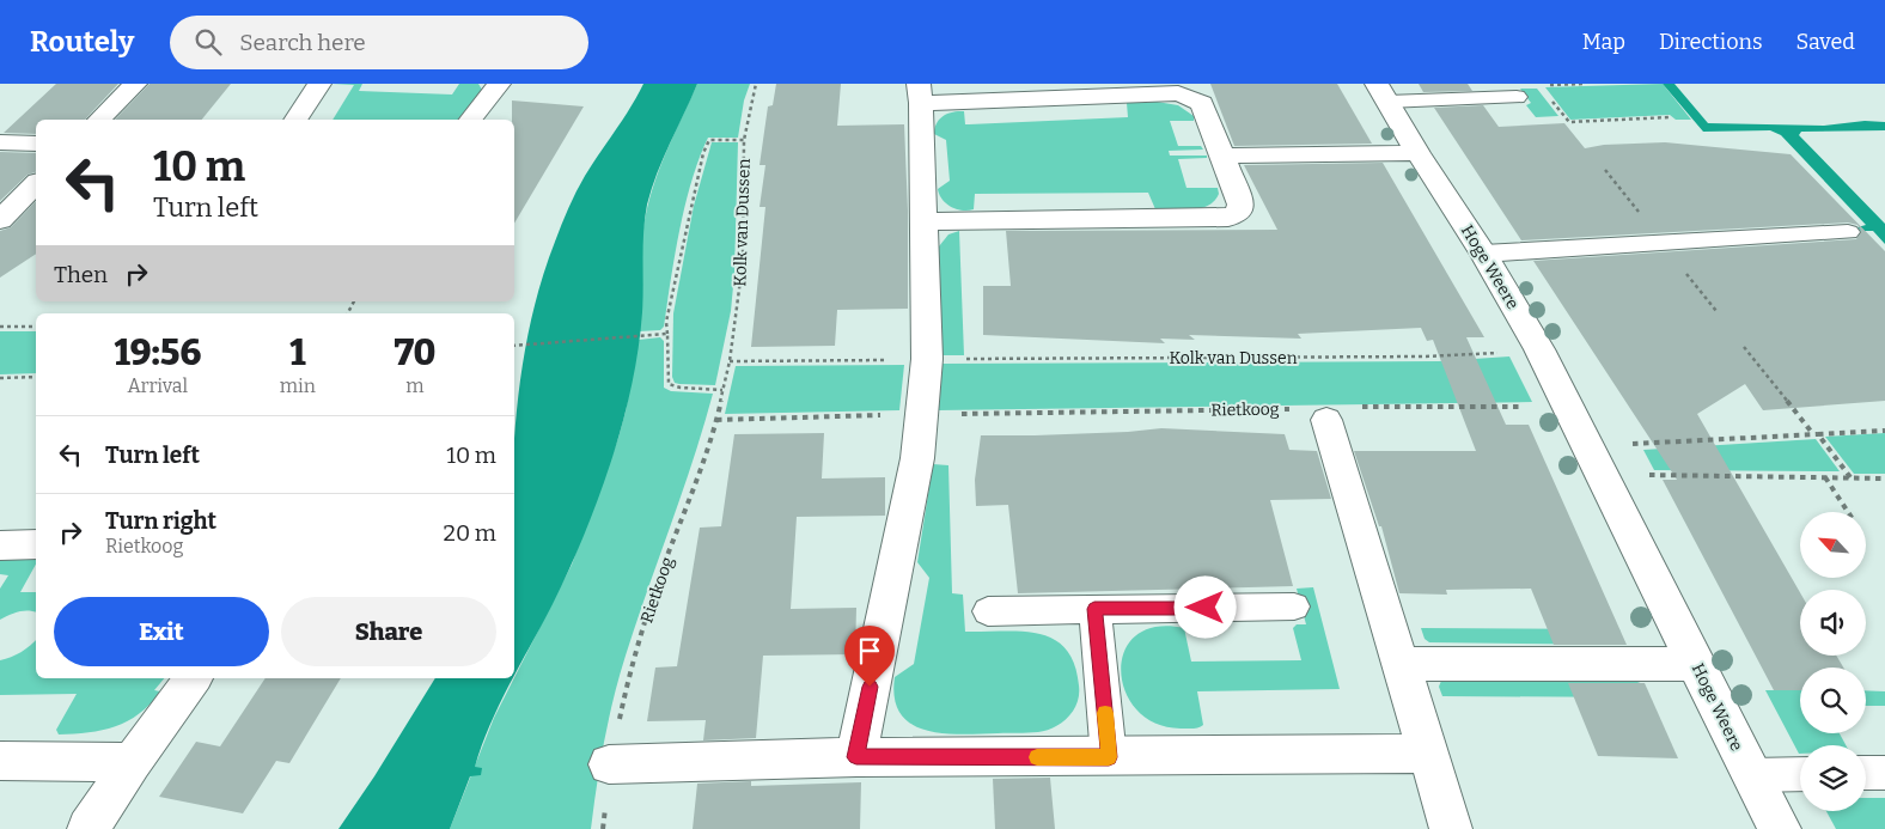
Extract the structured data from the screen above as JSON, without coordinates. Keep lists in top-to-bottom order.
{
  "streets": {
    "street": ["Hoge Weere"],
    "path": ["Kolk van Dussen", "Rietkoog"]
  },
  "crossings": [
    ["Kolk van Dussen", "Hoge Weere"],
    ["Kolk van Dussen", "Rietkoog"],
    ["Hoge Weere", "Rietkoog"]
  ],
  "north": "top left",
  "page": {
    "header": "Routely",
    "search": "Search here",
    "nav": ["Map", "Directions", "Saved"],
    "turn": ["10 m", "Turn left"],
    "then": "Then",
    "eta": [
      "19:56",
      "Arrival",
      "1",
      "min",
      "70",
      "m"
    ],
    "list": [
      {
        "name": "Turn left",
        "value": "10 m"
      },
      {
        "name": "Turn right",
        "note": "Rietkoog",
        "value": "20 m"
      }
    ],
    "buttons": ["Exit", "Share"]
  }
}
